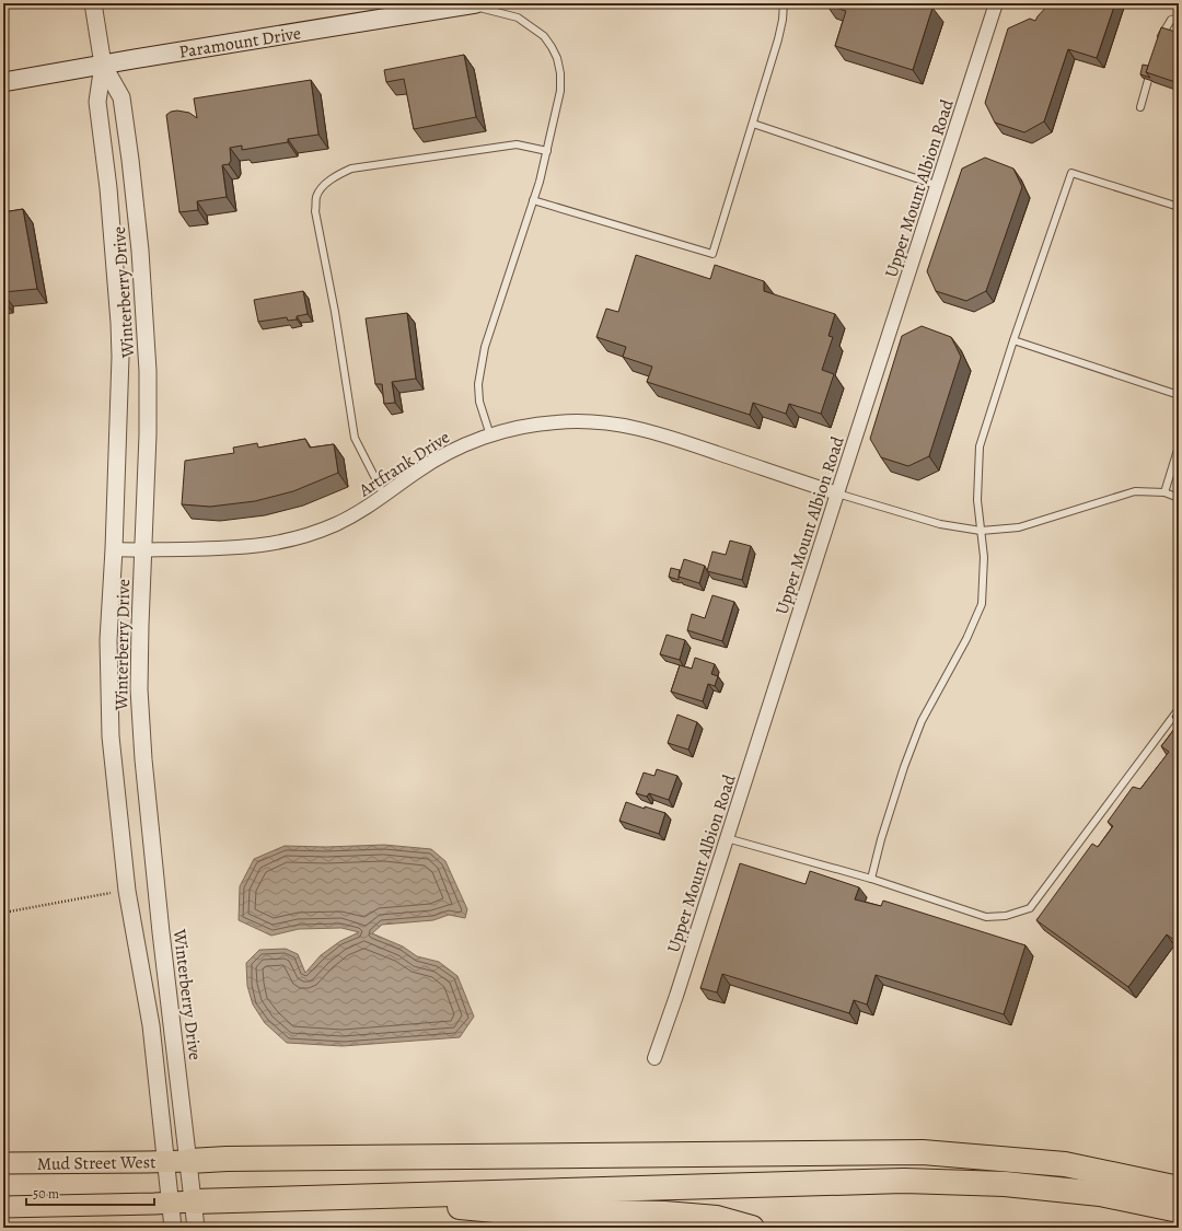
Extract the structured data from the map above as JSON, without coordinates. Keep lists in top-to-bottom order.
{
  "streets": {
    "main road": ["Paramount Drive", "Mud Street West"],
    "street": ["Upper Mount Albion Road", "Winterberry Drive", "Artfrank Drive"]
  },
  "crossings": [
    ["Paramount Drive", "Winterberry Drive"],
    ["Upper Mount Albion Road", "Artfrank Drive"],
    ["Winterberry Drive", "Artfrank Drive"],
    ["Winterberry Drive", "Mud Street West"]
  ],
  "scale_bar": "50 m"
}
